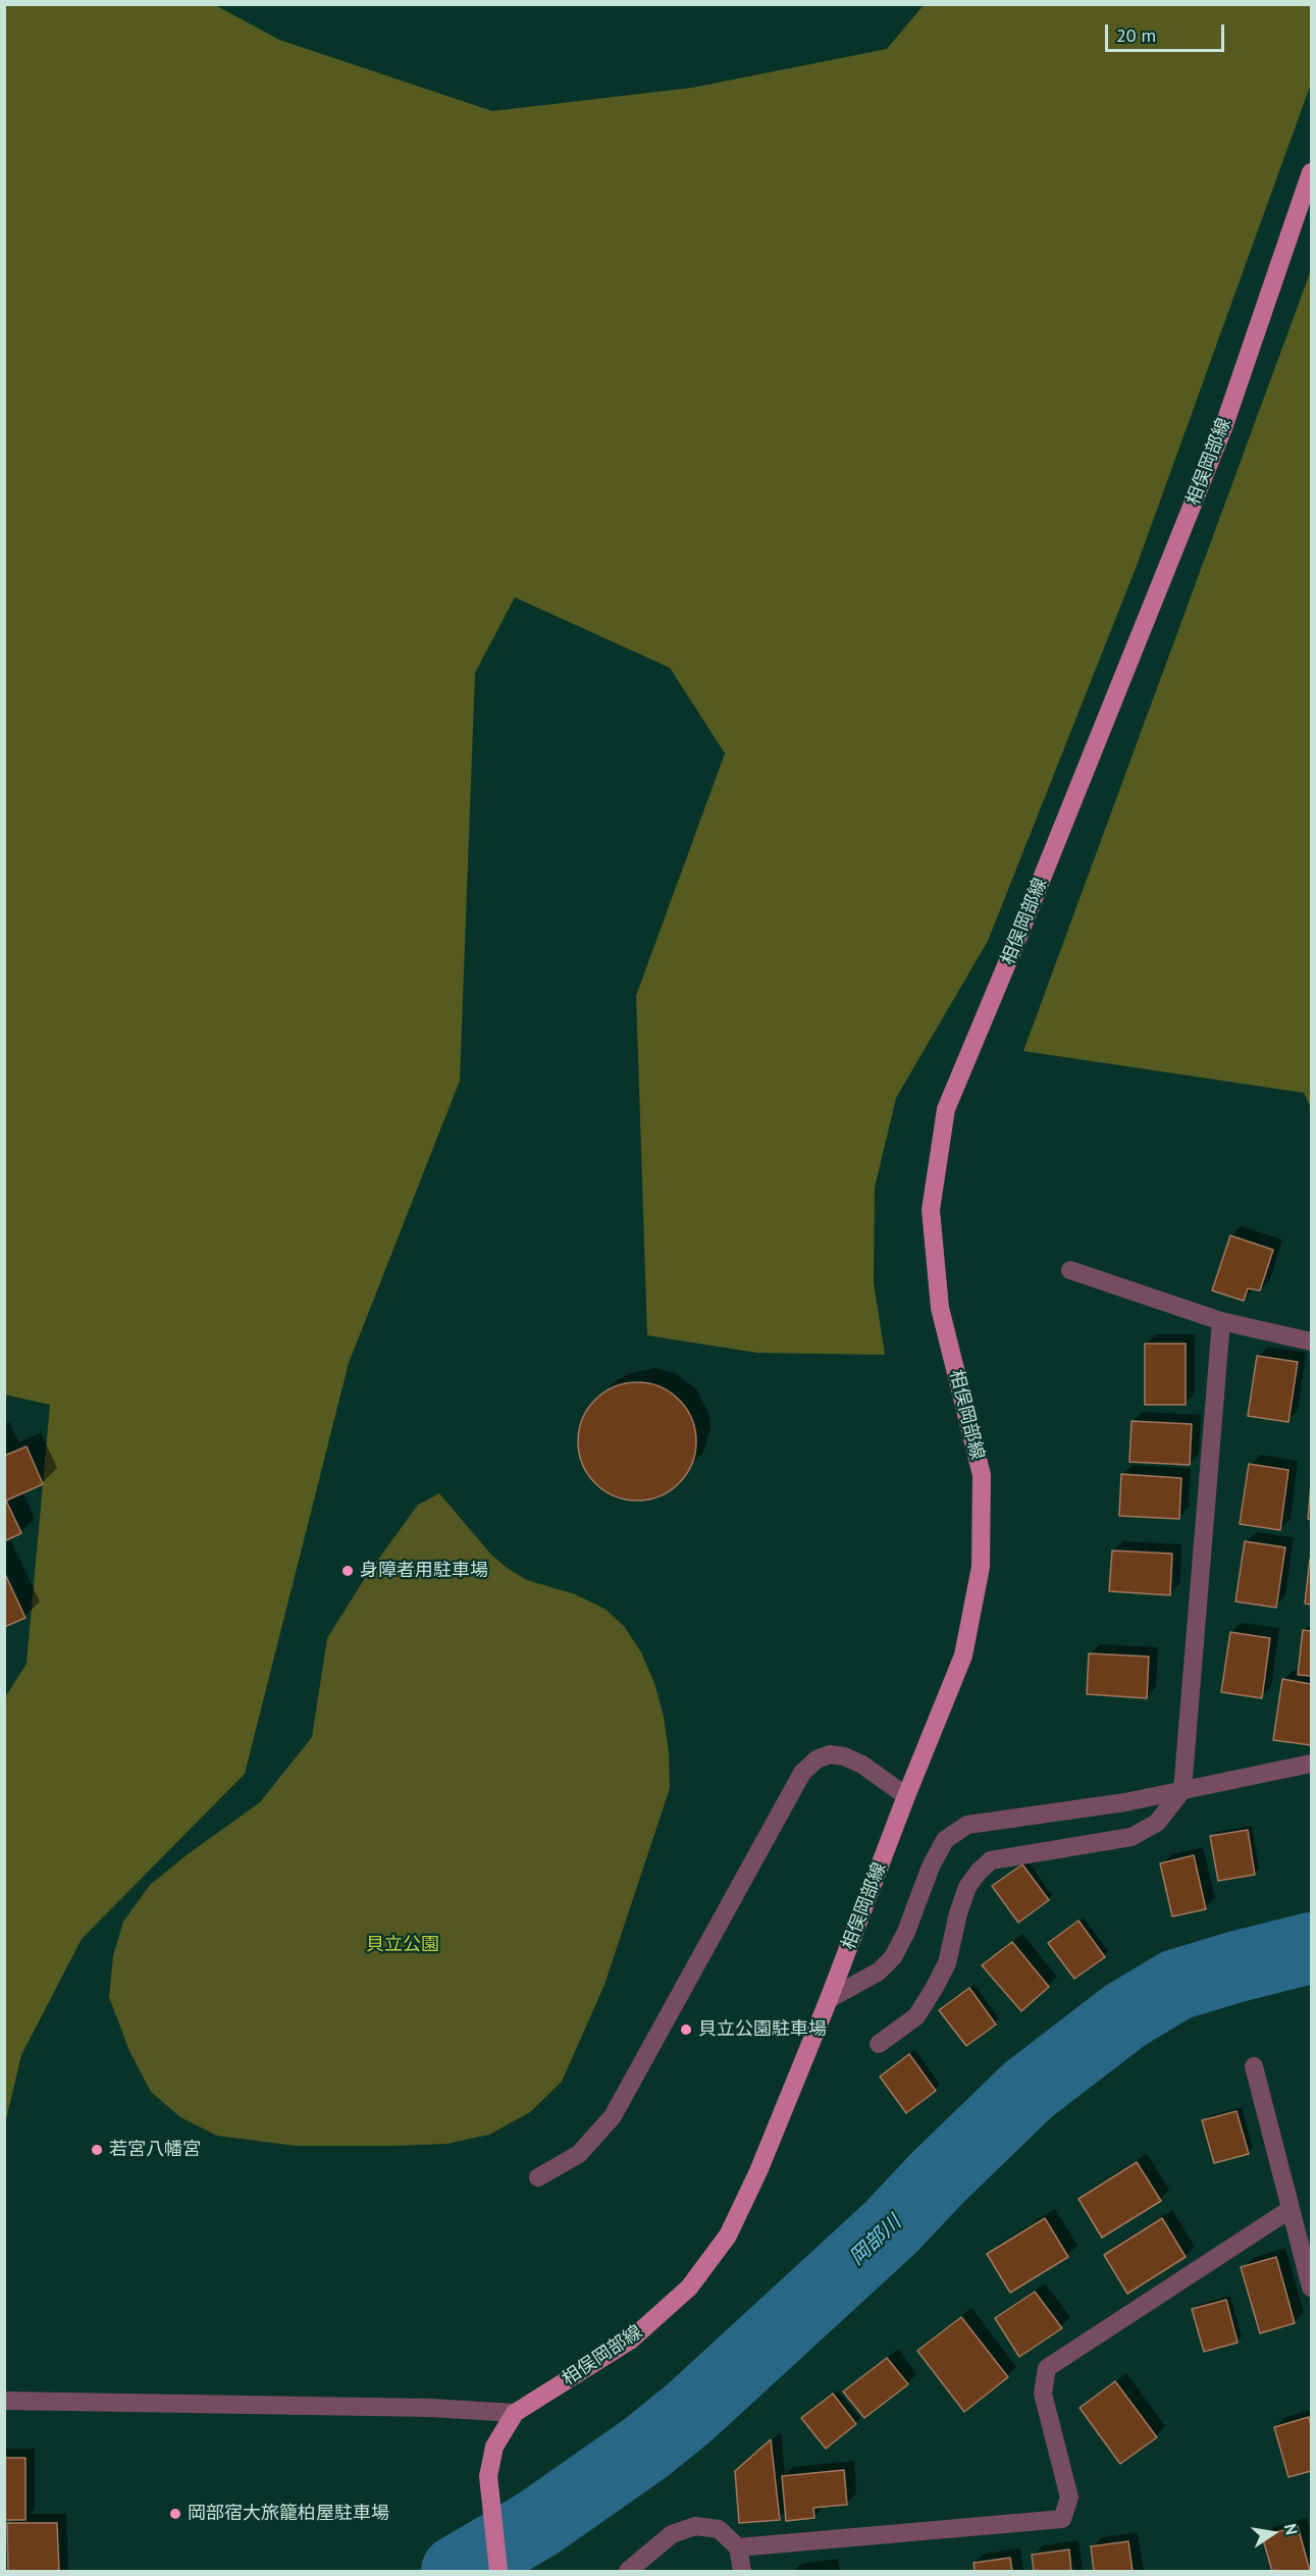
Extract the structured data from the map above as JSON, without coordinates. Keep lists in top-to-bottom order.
{
  "streets": {
    "main road": ["相俣岡部線"]
  },
  "water": ["岡部川"],
  "parks": ["貝立公園"],
  "places": [
    "身障者用駐車場",
    "貝立公園駐車場",
    "若宮八幡宮",
    "岡部宿大旅籠柏屋駐車場"
  ],
  "scale_bar": "20 m",
  "north": "right"
}
